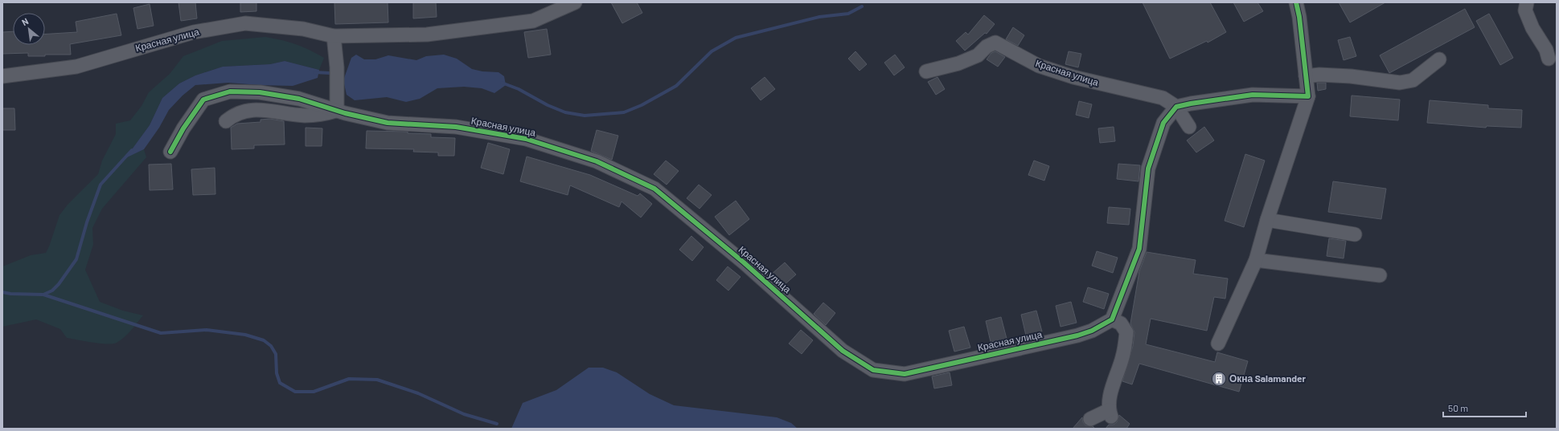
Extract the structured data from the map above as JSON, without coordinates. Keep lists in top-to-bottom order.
{
  "streets": {
    "street": ["Красная улица"]
  },
  "places": {
    "building": ["Окна Salamander"]
  },
  "scale_bar": "50 m",
  "north": "top left"
}
